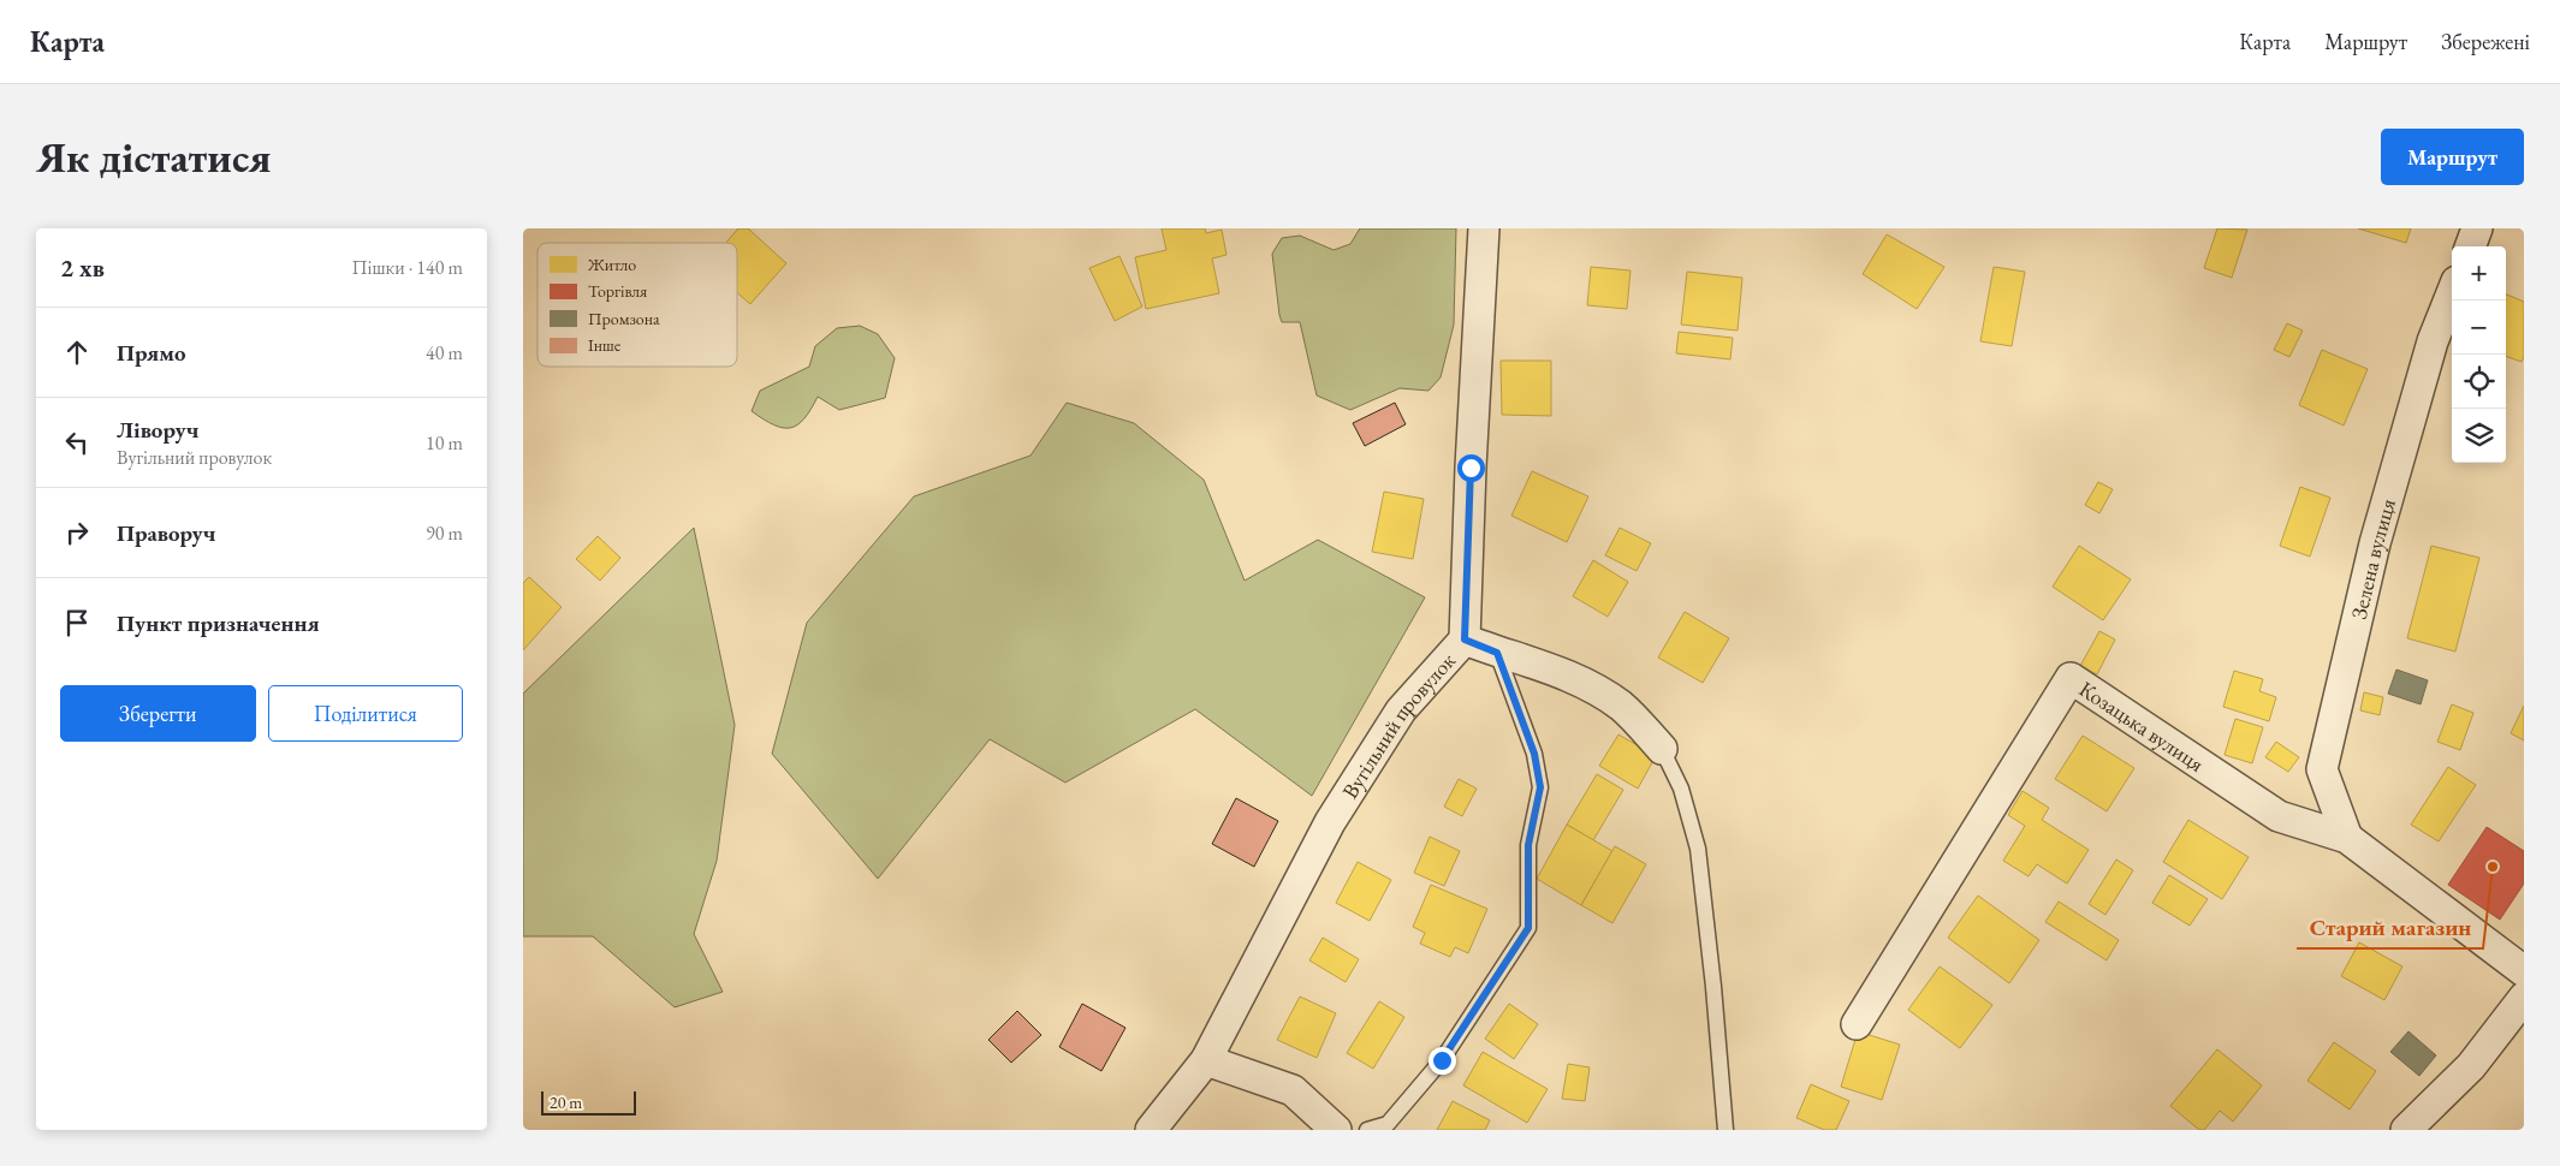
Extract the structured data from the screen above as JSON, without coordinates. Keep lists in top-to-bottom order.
{
  "streets": {
    "street": ["Зелена вулиця", "Вугільний провулок", "Козацька вулиця"]
  },
  "crossings": [
    ["Зелена вулиця", "Козацька вулиця"]
  ],
  "places": ["Старий магазин"],
  "legend": [
    "Житло",
    "Торгівля",
    "Промзона",
    "Інше"
  ],
  "scale_bar": "20 m",
  "page": {
    "header": "Карта",
    "nav": ["Карта", "Маршрут", "Збережені"],
    "buttons": [
      "Маршрут",
      ["Зберегти", "Поділитися"]
    ],
    "title": "Як дістатися",
    "heading": ["2 хв", "Пішки · 140 m"],
    "map_buttons": ["+", "−"],
    "list": [
      ["Прямо", "40 m"],
      ["Ліворуч", "Вугільний провулок", "10 m"],
      ["Праворуч", "90 m"],
      "Пункт призначення"
    ],
    "scale": "20 m"
  }
}
